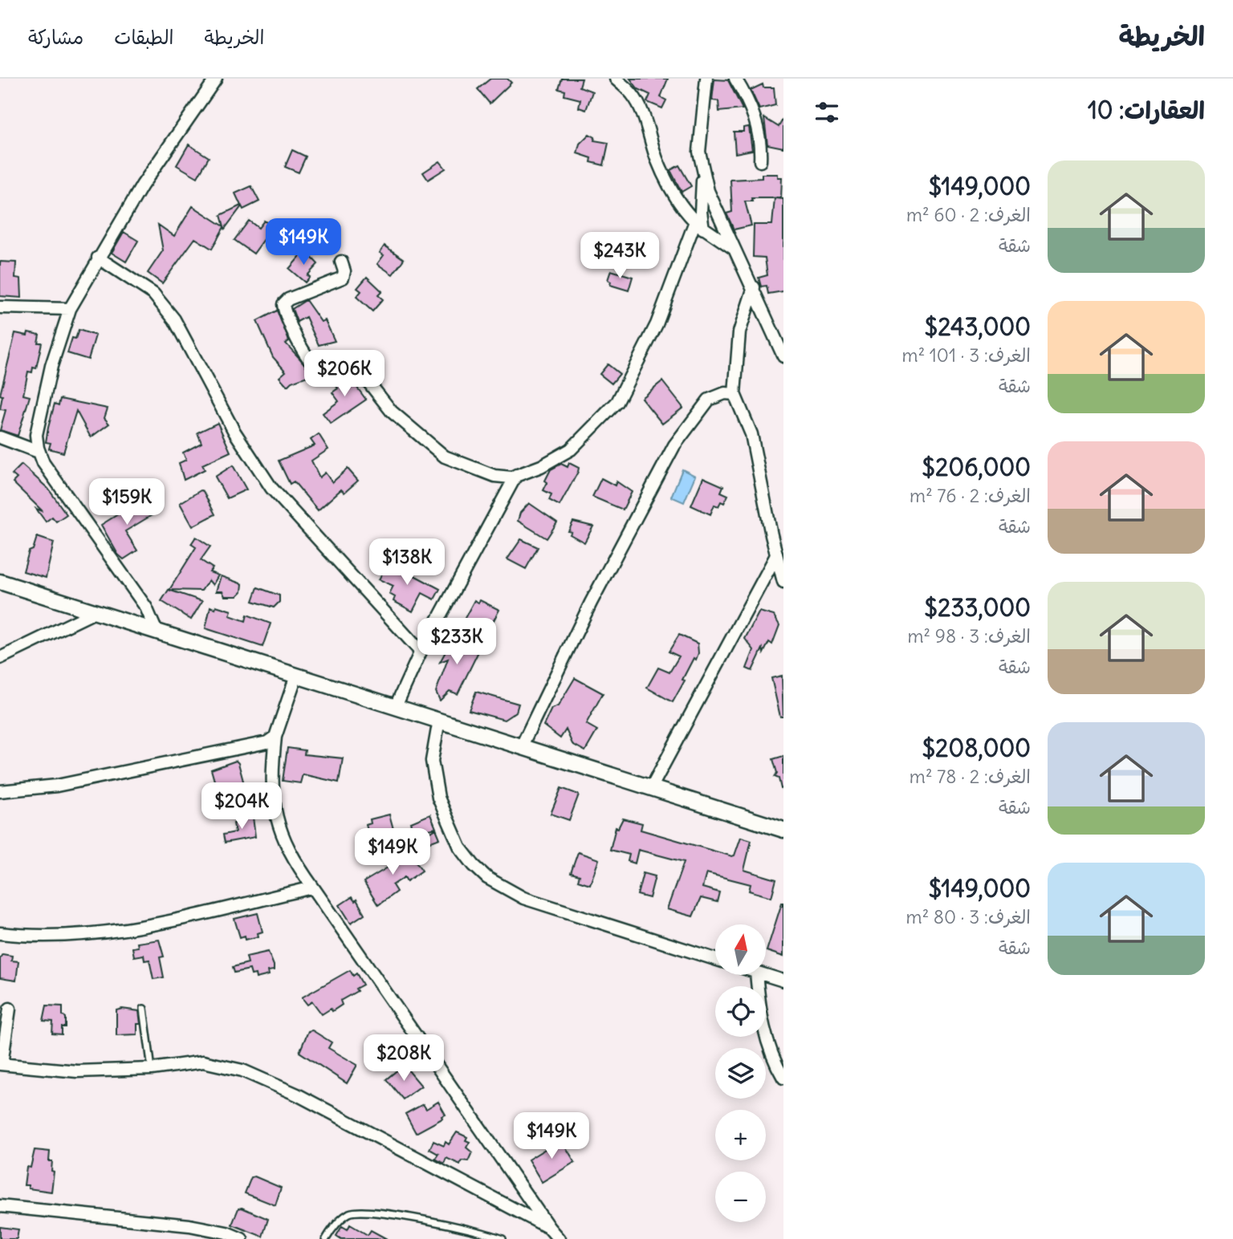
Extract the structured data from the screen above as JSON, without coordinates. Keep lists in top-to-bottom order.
{
  "north": "top",
  "page": {
    "header": "الخريطة",
    "nav": ["الخريطة", "الطبقات", "مشاركة"],
    "heading": "العقارات: 10",
    "list": [
      {
        "name": "$149,000",
        "note": "الغرف: 2 · 60 m² · شقة"
      },
      {
        "name": "$243,000",
        "note": "الغرف: 3 · 101 m² · شقة"
      },
      {
        "name": "$206,000",
        "note": "الغرف: 2 · 76 m² · شقة"
      },
      {
        "name": "$233,000",
        "note": "الغرف: 3 · 98 m² · شقة"
      },
      {
        "name": "$208,000",
        "note": "الغرف: 2 · 78 m² · شقة"
      },
      {
        "name": "$149,000",
        "note": "الغرف: 3 · 80 m² · شقة"
      }
    ],
    "price": [
      "$149K",
      "$243K",
      "$206K",
      "$159K",
      "$138K",
      "$233K",
      "$204K",
      "$149K",
      "$208K",
      "$149K"
    ],
    "map_buttons": ["+", "−"]
  }
}
